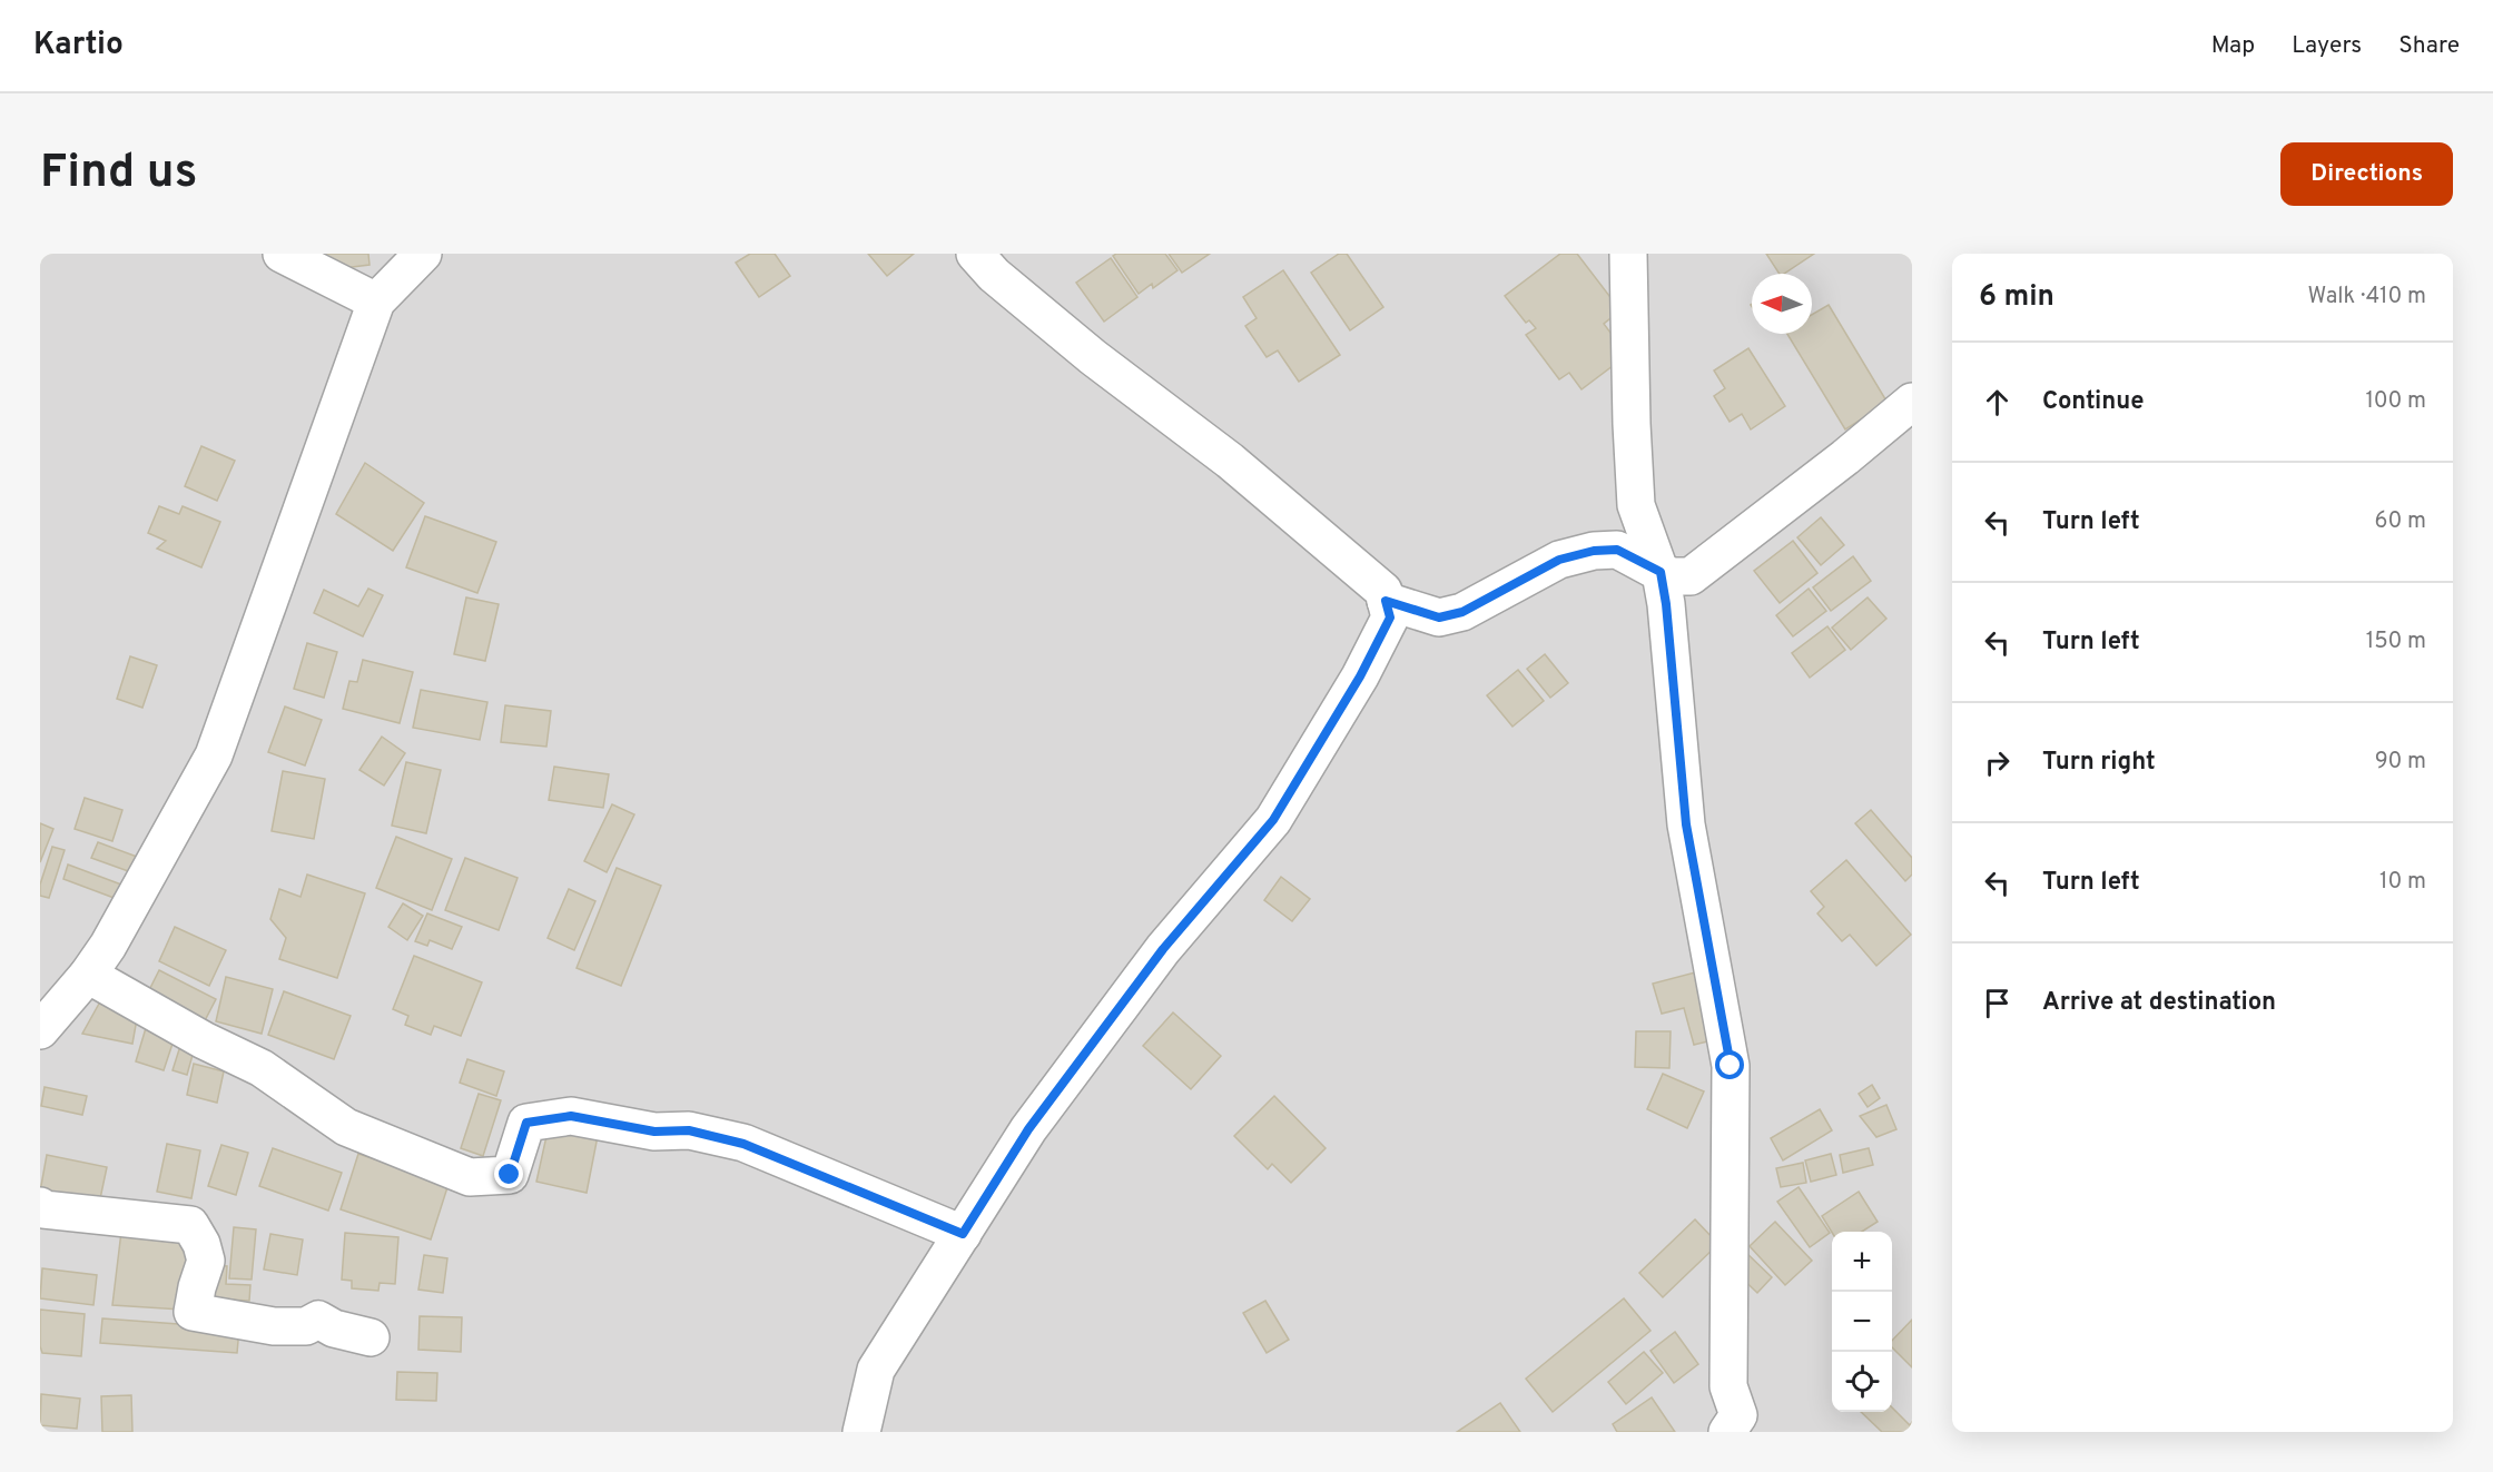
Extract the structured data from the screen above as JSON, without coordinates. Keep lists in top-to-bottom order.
{
  "north": "left",
  "page": {
    "header": "Kartio",
    "nav": ["Map", "Layers", "Share"],
    "buttons": "Directions",
    "title": "Find us",
    "heading": ["6 min", "Walk · 410 m"],
    "list": [
      ["Continue", "100 m"],
      ["Turn left", "60 m"],
      ["Turn left", "150 m"],
      ["Turn right", "90 m"],
      ["Turn left", "10 m"],
      "Arrive at destination"
    ],
    "map_buttons": ["+", "−"]
  }
}
